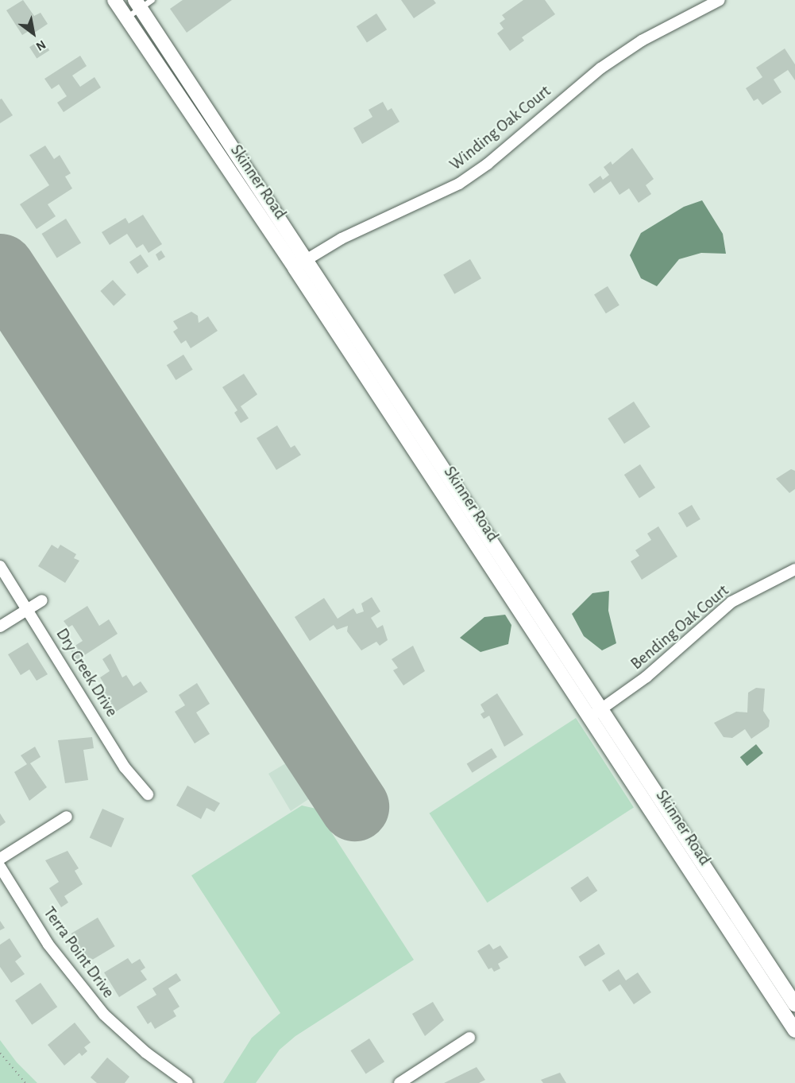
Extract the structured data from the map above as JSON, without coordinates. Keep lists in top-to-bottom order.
{
  "streets": {
    "street": [
      "Winding Oak Court",
      "Skinner Road",
      "Bending Oak Court",
      "Dry Creek Drive",
      "Terra Point Drive"
    ]
  },
  "crossings": [
    ["Winding Oak Court", "Skinner Road"],
    ["Skinner Road", "Bending Oak Court"]
  ],
  "north": "bottom right"
}
